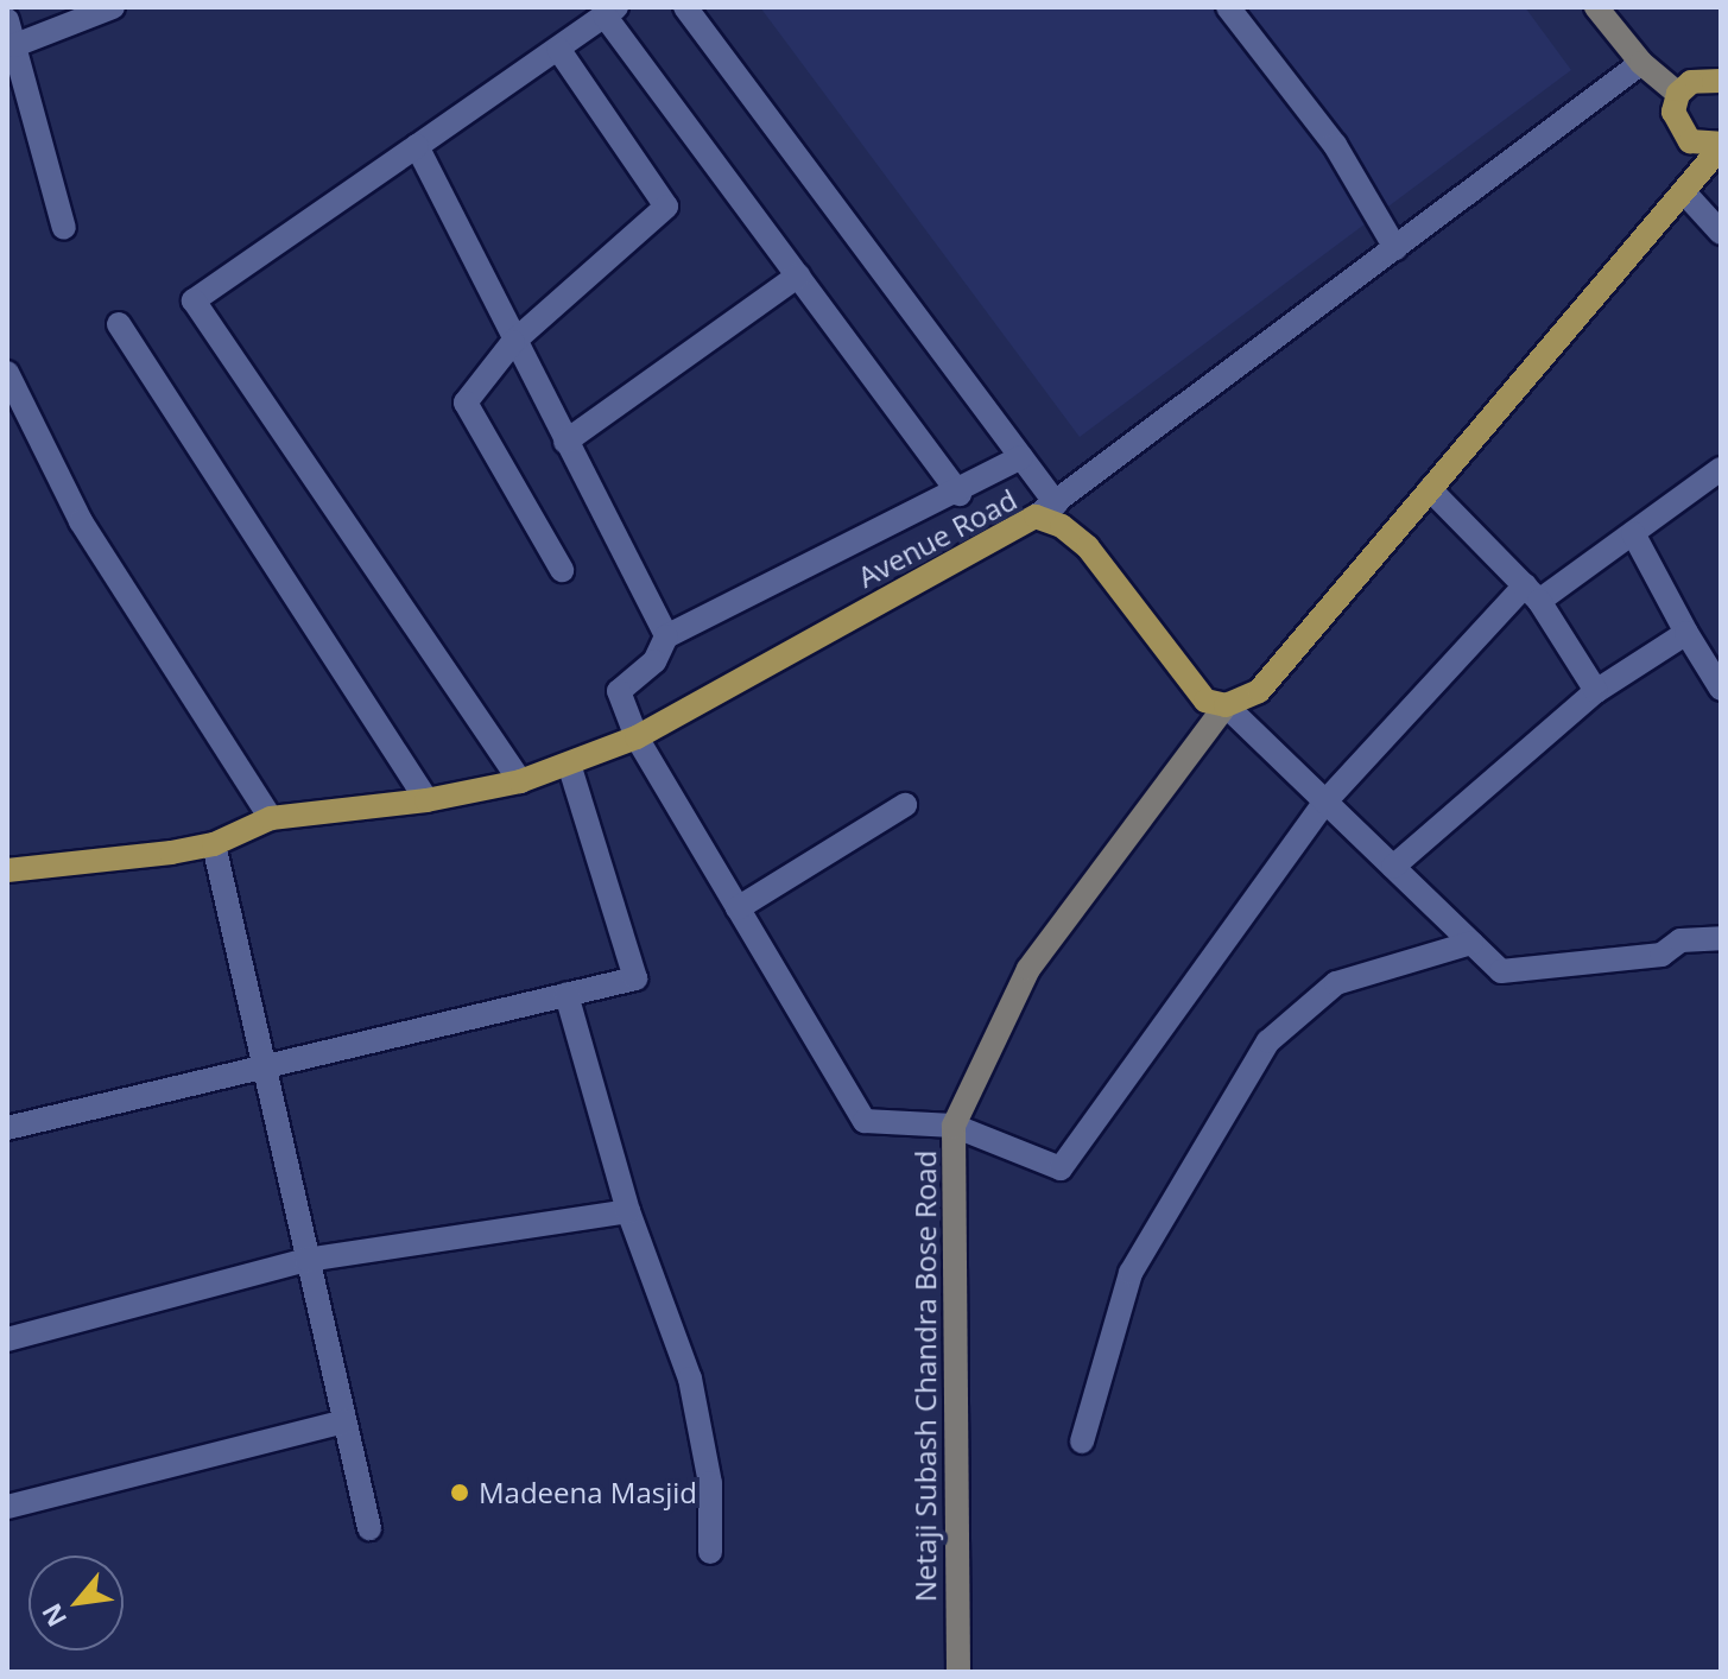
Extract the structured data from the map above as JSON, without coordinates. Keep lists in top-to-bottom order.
{
  "streets": {
    "main road": ["Avenue Road", "Netaji Subash Chandra Bose Road"]
  },
  "crossings": [
    ["Avenue Road", "Netaji Subash Chandra Bose Road"]
  ],
  "places": ["Madeena Masjid"],
  "north": "bottom left"
}
